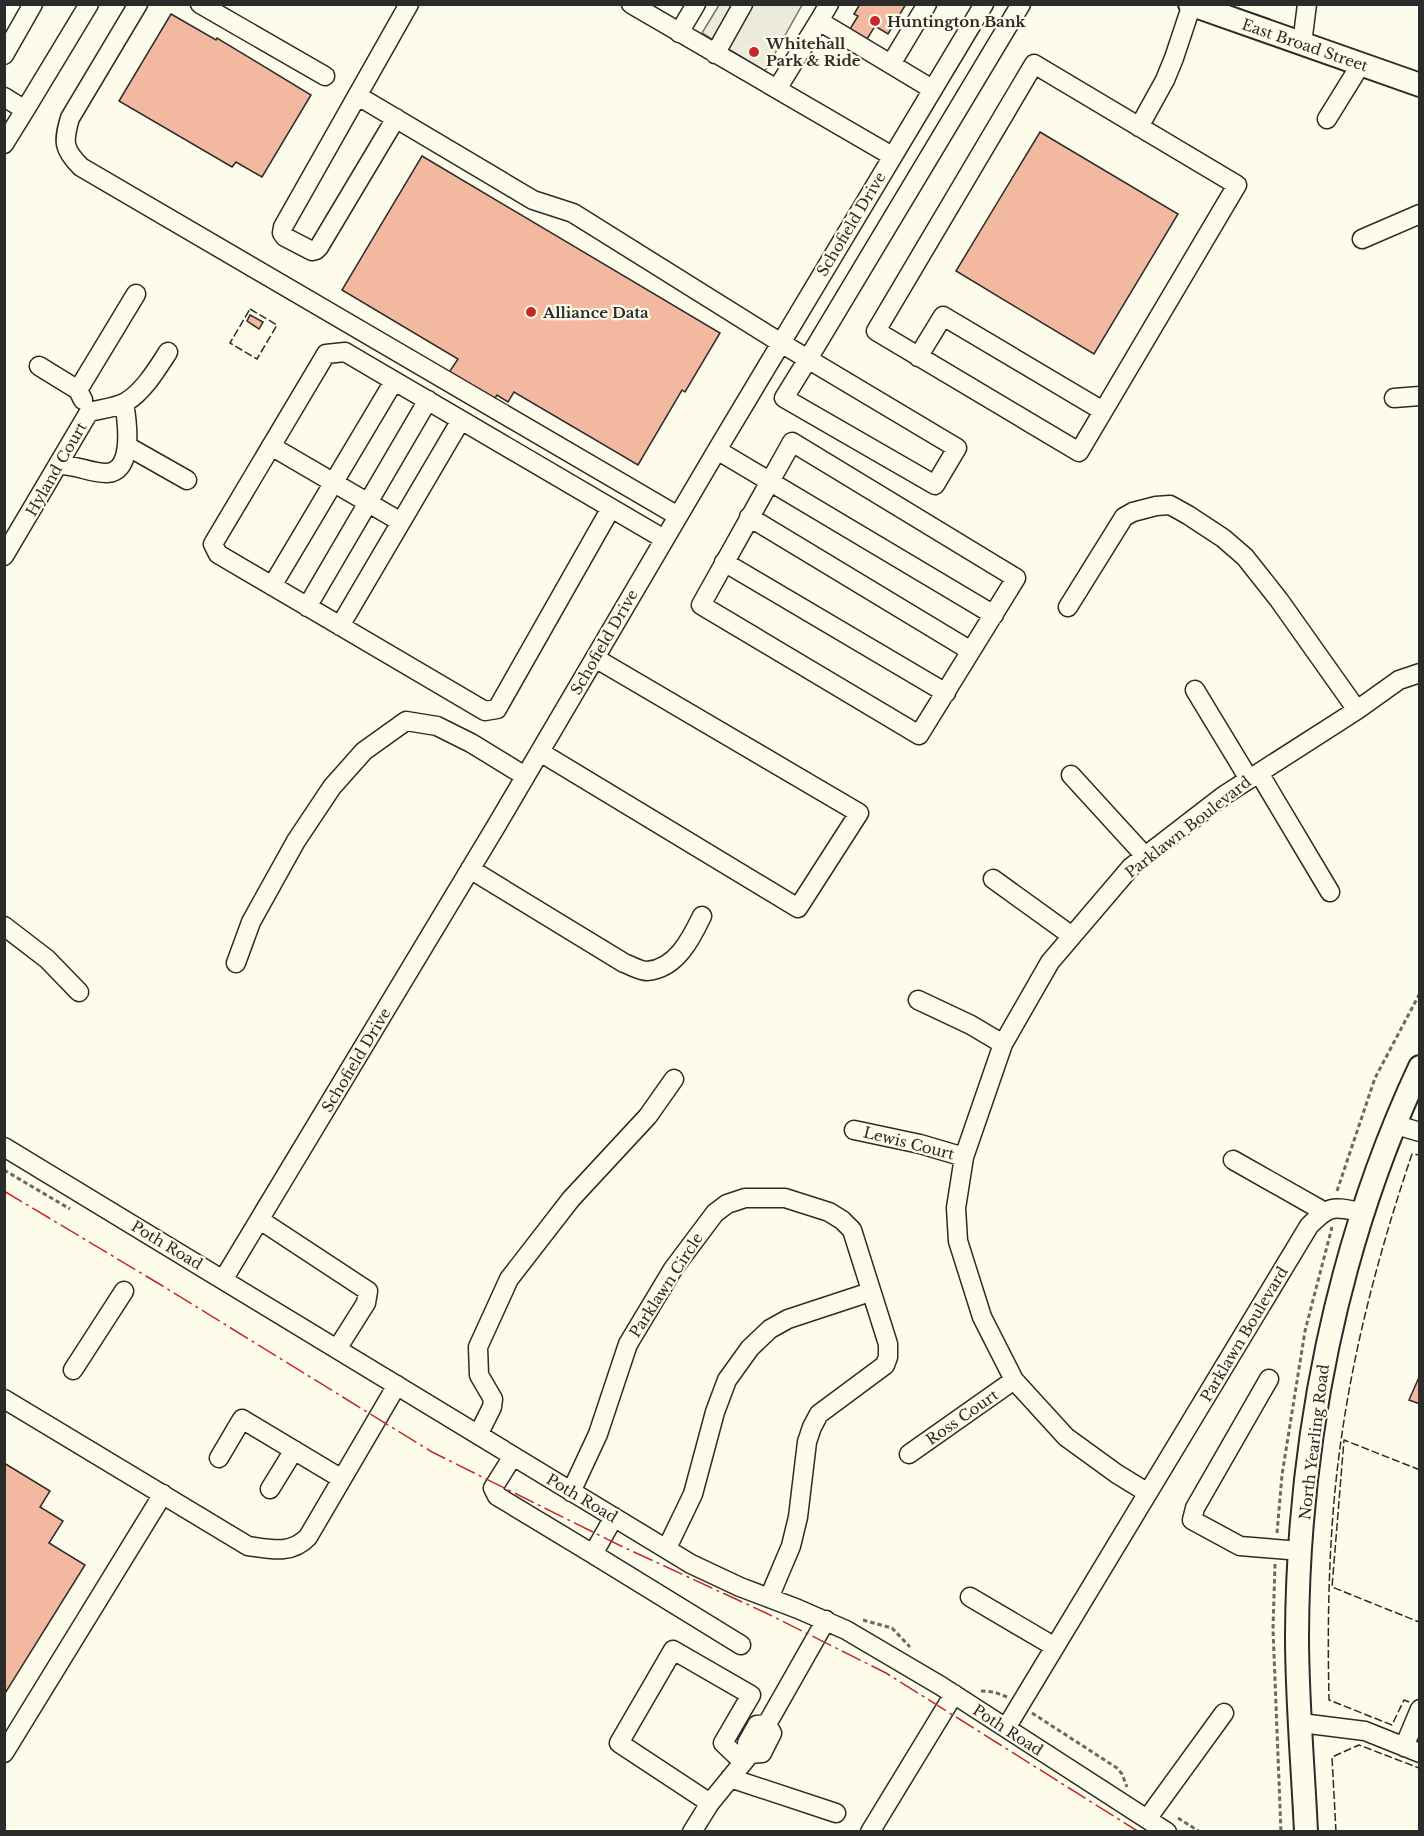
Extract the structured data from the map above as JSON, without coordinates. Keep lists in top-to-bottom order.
{
  "streets": {
    "main road": ["East Broad Street", "North Yearling Road"],
    "street": [
      "Schofield Drive",
      "Hyland Court",
      "Parklawn Boulevard",
      "Lewis Court",
      "Poth Road",
      "Parklawn Circle",
      "Ross Court"
    ]
  },
  "crossings": [
    ["Schofield Drive", "Poth Road"],
    ["Parklawn Boulevard", "Lewis Court"],
    ["Parklawn Boulevard", "Poth Road"],
    ["Parklawn Boulevard", "Ross Court"],
    ["Poth Road", "Parklawn Circle"]
  ],
  "places": ["Huntington Bank", "Whitehall Park & Ride", "Alliance Data"]
}
